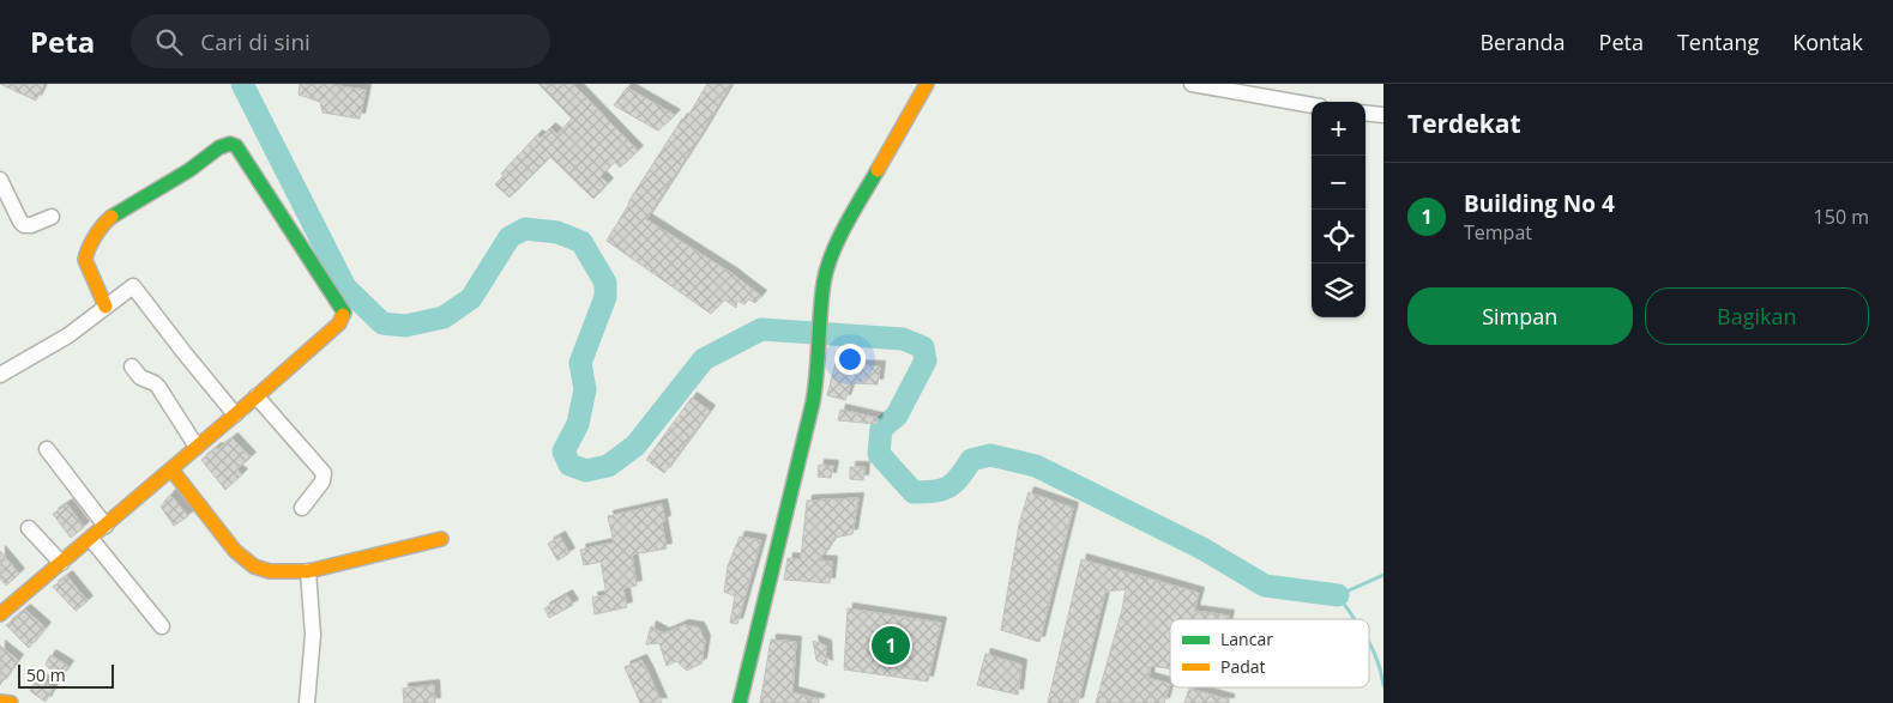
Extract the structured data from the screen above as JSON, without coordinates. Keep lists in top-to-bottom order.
{
  "legend": ["Lancar", "Padat"],
  "scale_bar": "50 m",
  "page": {
    "header": "Peta",
    "search": "Cari di sini",
    "nav": [
      "Beranda",
      "Peta",
      "Tentang",
      "Kontak"
    ],
    "heading": "Terdekat",
    "map_buttons": ["+", "−"],
    "list": [
      {
        "mark": "1",
        "name": "Building No 4",
        "note": "Tempat",
        "value": "150 m"
      }
    ],
    "buttons": ["Simpan", "Bagikan"],
    "pins": "1",
    "scale": "50 m"
  }
}
